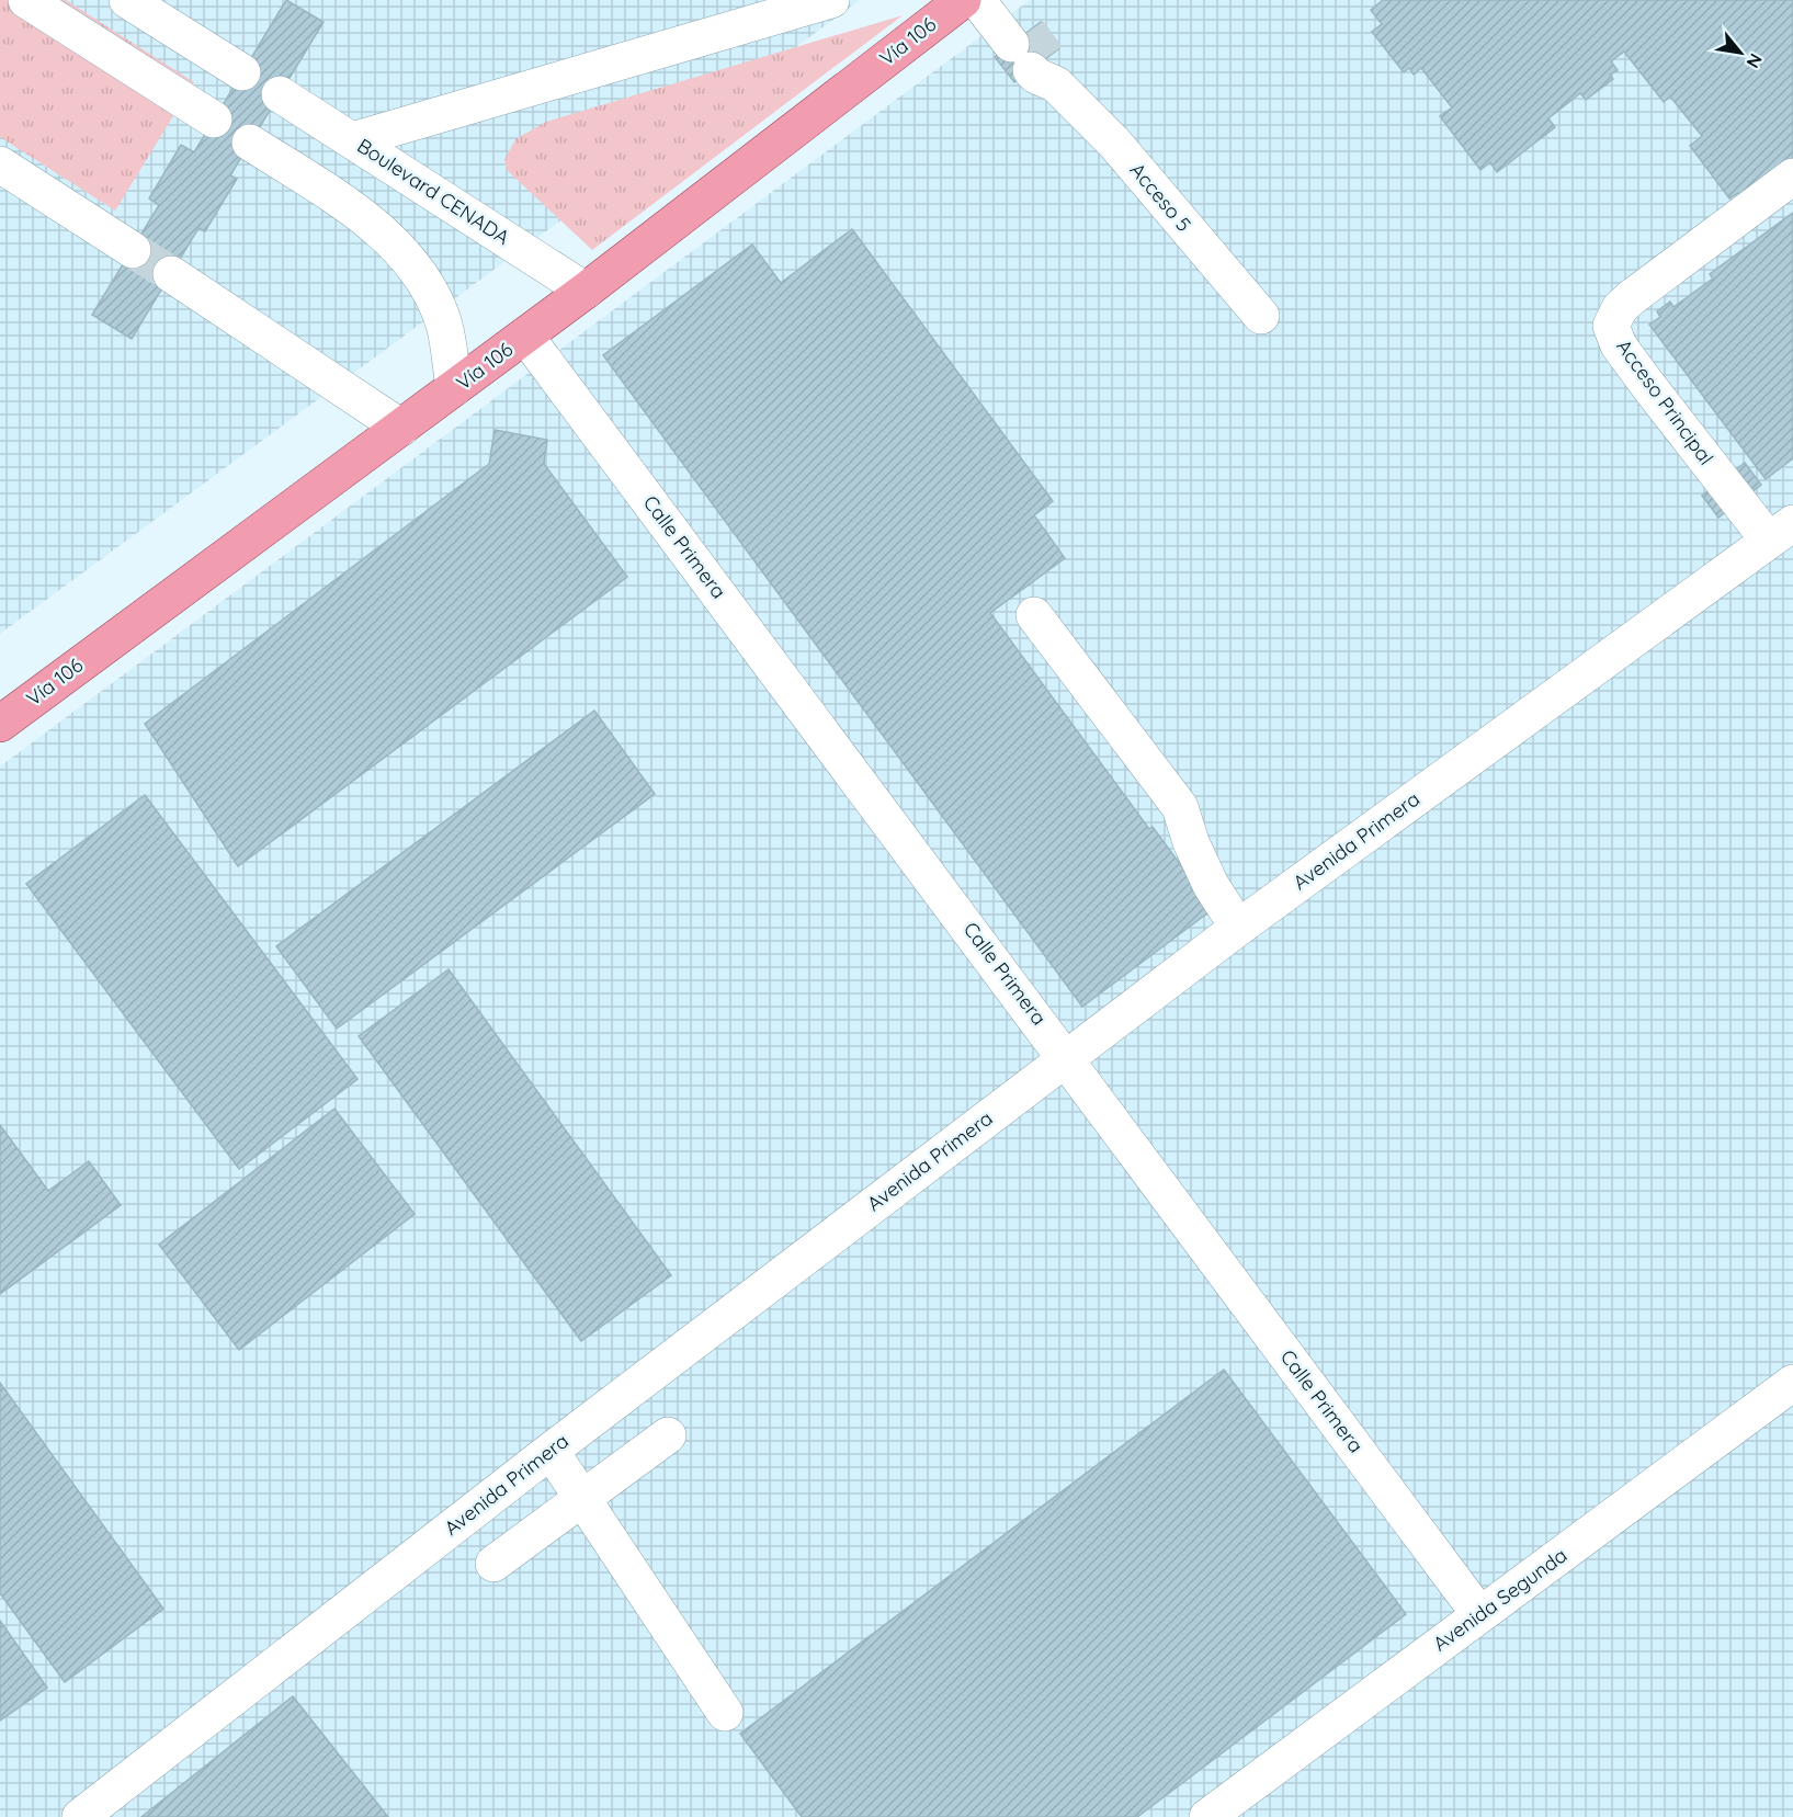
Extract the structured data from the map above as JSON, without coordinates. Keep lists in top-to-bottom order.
{
  "streets": {
    "main road": ["Vía 106"],
    "street": [
      "Boulevard CENADA",
      "Acceso 5",
      "Acceso Principal",
      "Calle Primera",
      "Avenida Primera",
      "Avenida Segunda"
    ]
  },
  "crossings": [
    ["Vía 106", "Boulevard CENADA"],
    ["Vía 106", "Calle Primera"],
    ["Acceso Principal", "Avenida Primera"],
    ["Calle Primera", "Avenida Primera"],
    ["Calle Primera", "Avenida Segunda"]
  ],
  "north": "bottom right"
}
